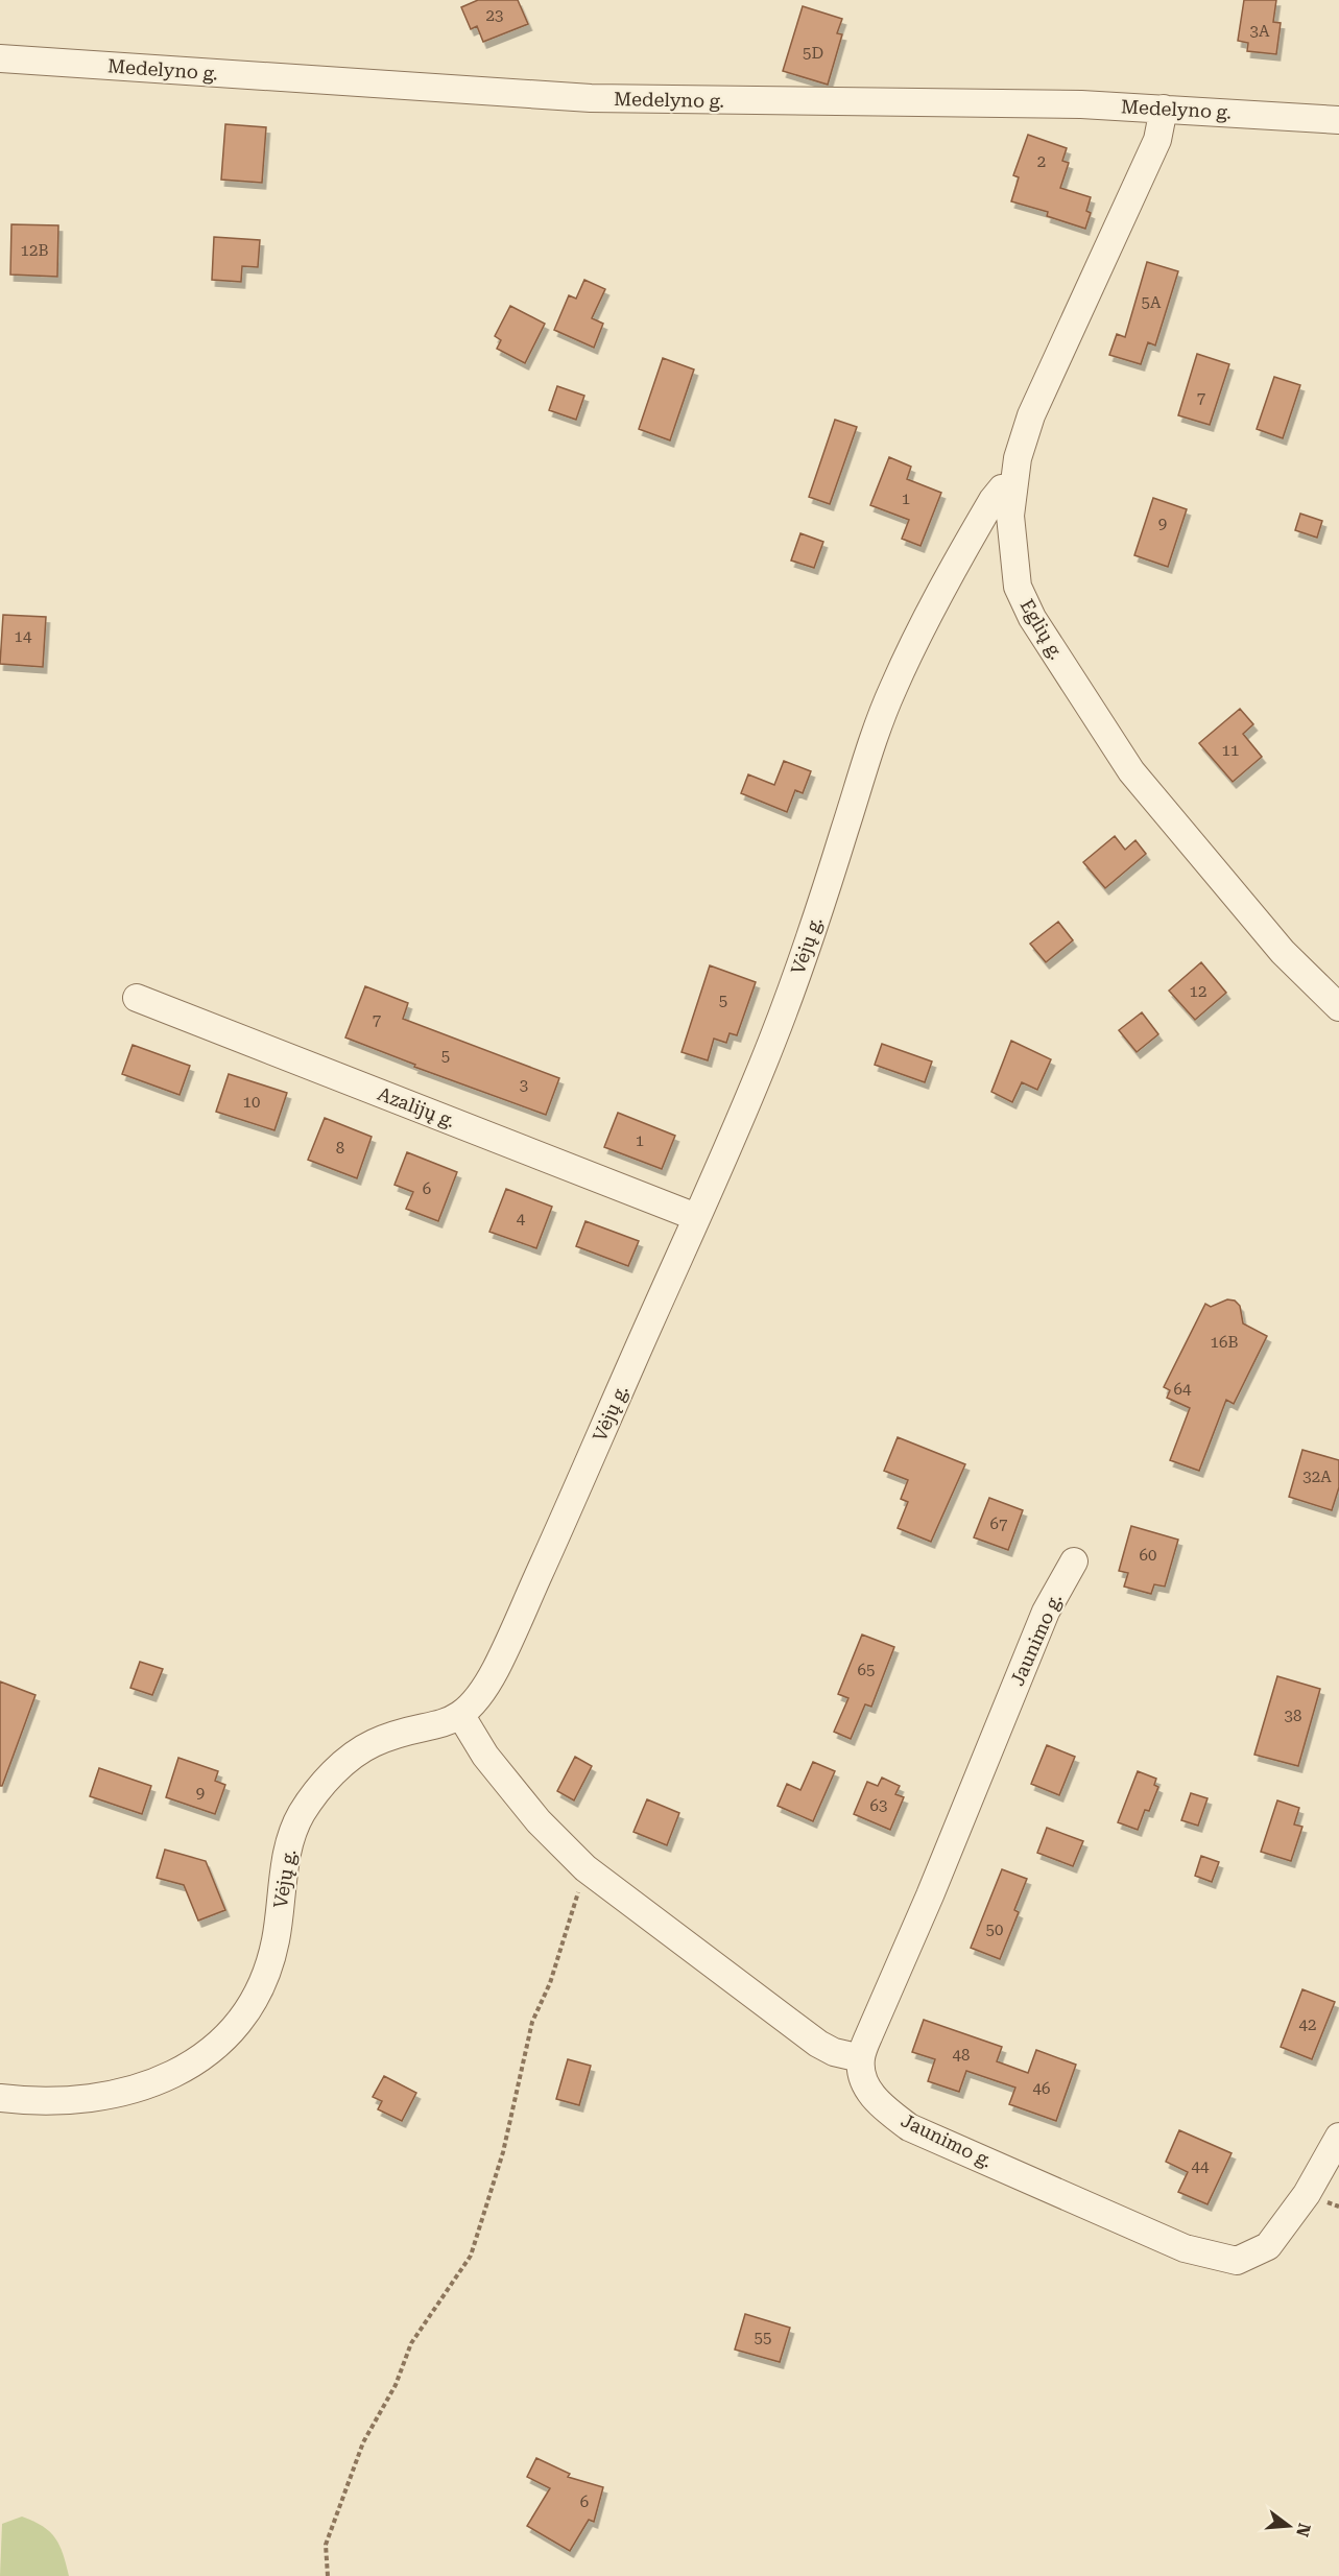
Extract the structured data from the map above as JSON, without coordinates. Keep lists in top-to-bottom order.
{
  "streets": {
    "street": [
      "Medelyno g.",
      "Eglių g.",
      "Vėjų g.",
      "Azalijų g.",
      "Jaunimo g."
    ]
  },
  "crossings": [
    ["Medelyno g.", "Eglių g."],
    ["Eglių g.", "Vėjų g."],
    ["Vėjų g.", "Azalijų g."]
  ],
  "house_numbers": [
    "23",
    "3A",
    "5D",
    "2",
    "12B",
    "5A",
    "7",
    "1",
    "9",
    "14",
    "11",
    "12",
    "5",
    "7",
    "5",
    "3",
    "10",
    "1",
    "8",
    "6",
    "4",
    "16B",
    "64",
    "32A",
    "67",
    "60",
    "65",
    "38",
    "9",
    "63",
    "50",
    "42",
    "48",
    "46",
    "44",
    "55",
    "6"
  ],
  "north": "right"
}
